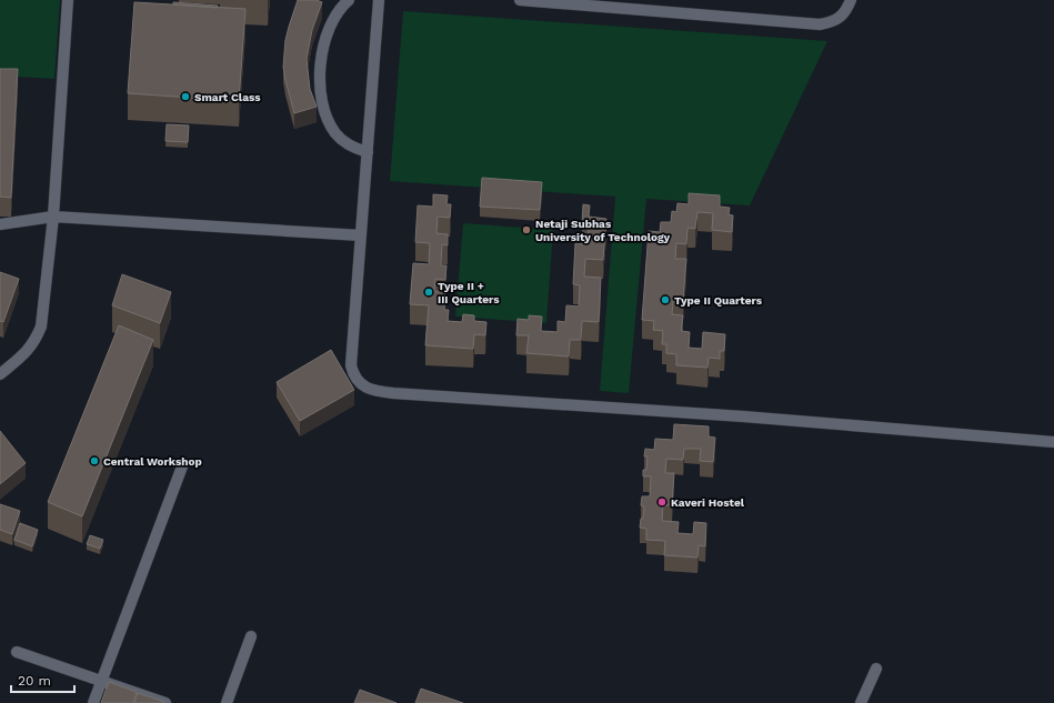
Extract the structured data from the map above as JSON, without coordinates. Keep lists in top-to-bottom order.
{
  "places": [
    "Smart Class",
    "Netaji Subhas University of Technology",
    "Type II + III Quarters",
    "Type II Quarters",
    "Central Workshop",
    "Kaveri Hostel"
  ],
  "scale_bar": "20 m"
}
